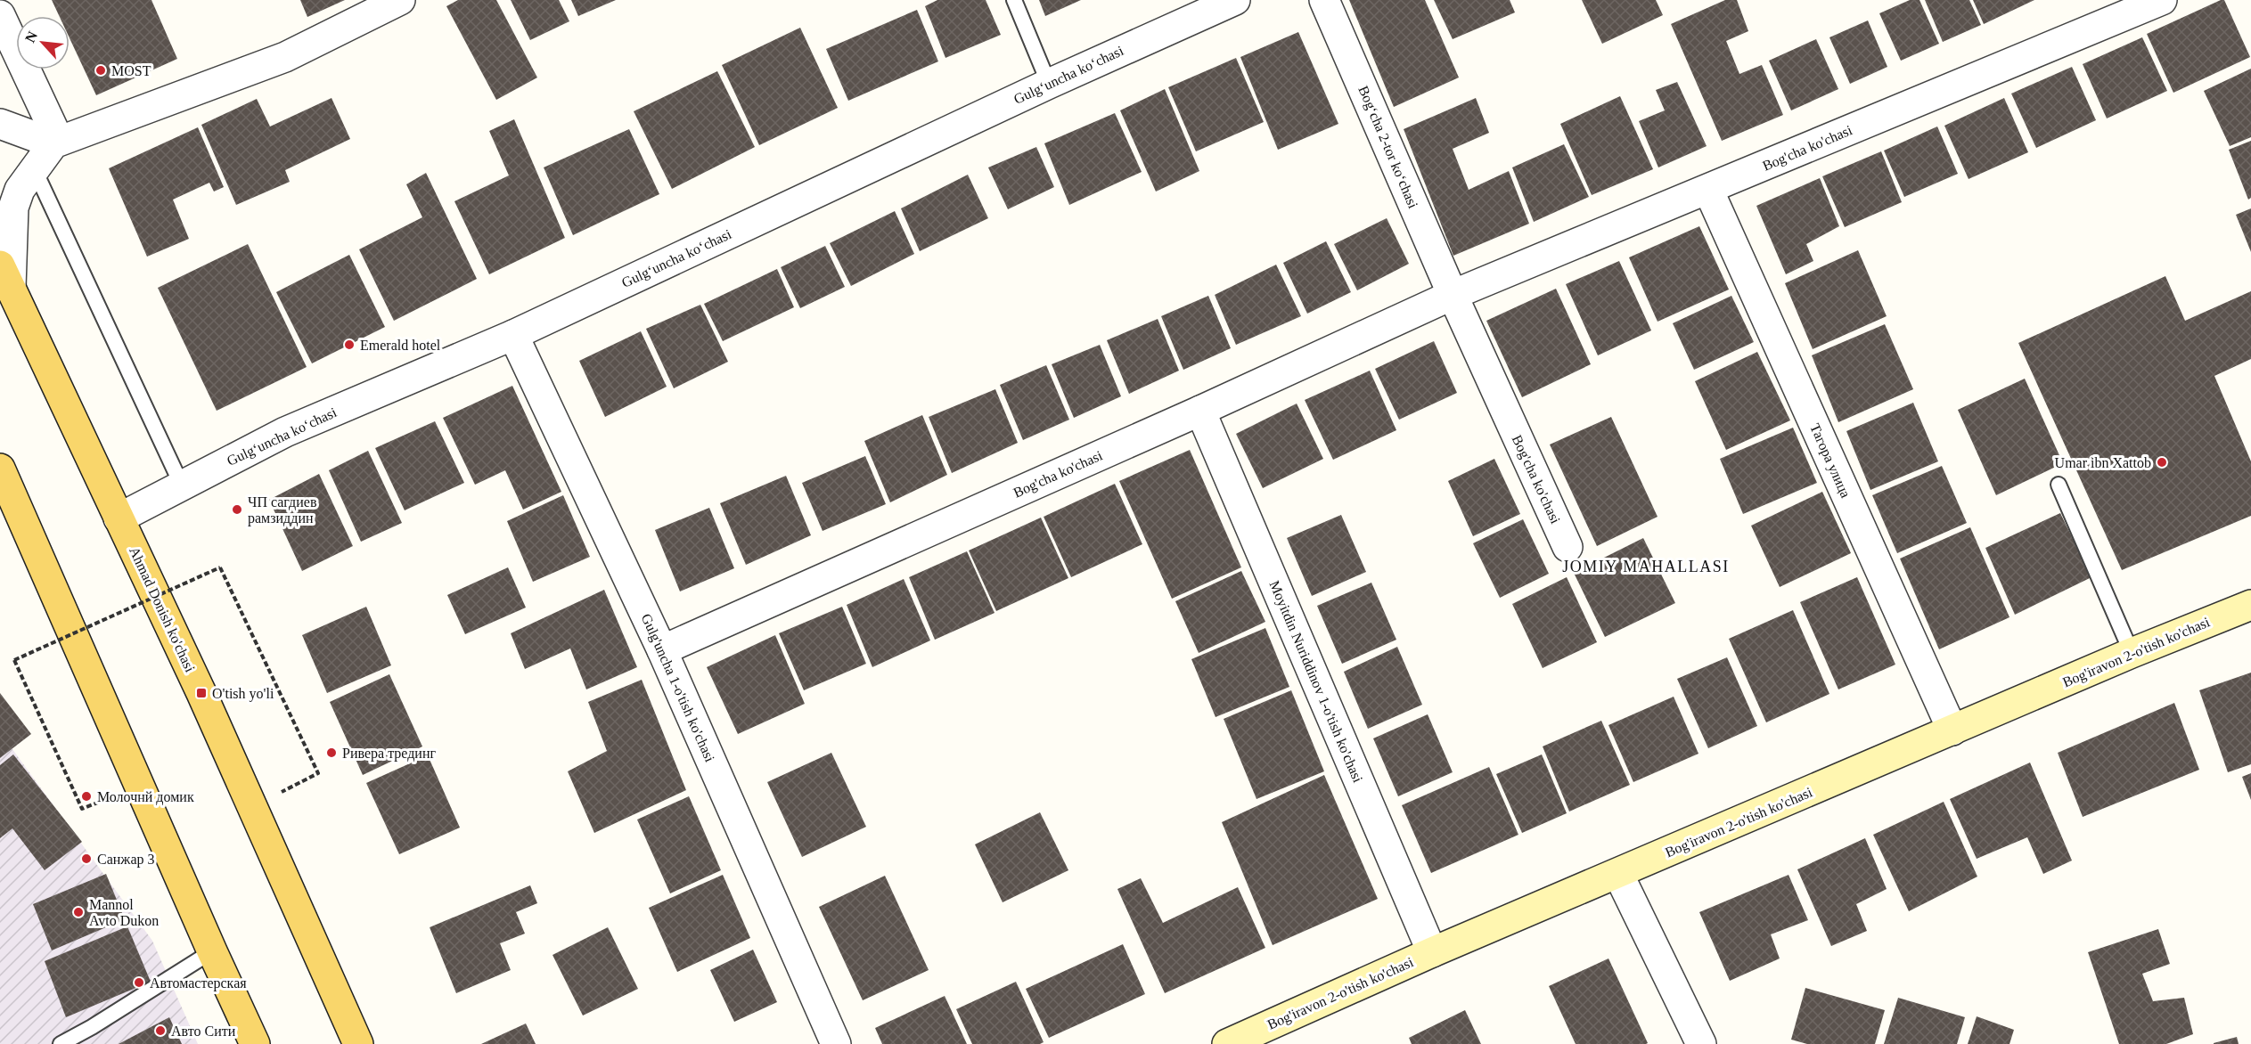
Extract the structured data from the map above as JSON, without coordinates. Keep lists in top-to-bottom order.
{
  "streets": {
    "main road": ["Ahmad Donish ko'chasi"],
    "street": [
      "Gulgʻuncha koʻchasi",
      "Bogʻcha 2-tor koʻchasi",
      "Bog'cha ko'chasi",
      "Тагора улица",
      "Bog'iravon 2-o'tish ko'chasi",
      "Moyitdin Nuriddinov 1-o'tish ko'chasi",
      "Gulg'uncha 1-o'tish ko'chasi"
    ]
  },
  "crossings": [
    ["Gulgʻuncha koʻchasi", "Ahmad Donish ko'chasi"],
    ["Gulgʻuncha koʻchasi", "Gulg'uncha 1-o'tish ko'chasi"],
    ["Bogʻcha 2-tor koʻchasi", "Bog'cha ko'chasi"],
    ["Bog'cha ko'chasi", "Тагора улица"],
    ["Bog'cha ko'chasi", "Moyitdin Nuriddinov 1-o'tish ko'chasi"],
    ["Bog'cha ko'chasi", "Gulg'uncha 1-o'tish ko'chasi"],
    ["Тагора улица", "Bog'iravon 2-o'tish ko'chasi"],
    ["Bog'iravon 2-o'tish ko'chasi", "Moyitdin Nuriddinov 1-o'tish ko'chasi"]
  ],
  "districts": ["JOMIY MAHALLASI"],
  "places": {
    "other": [
      "MOST",
      "Emerald hotel",
      "Umar ibn Xattob",
      "ЧП сагдиев рамзиддин",
      "Ривера трединг",
      "Молочнй домик",
      "Санжар 3",
      "Mannol Avto Dukon",
      "Автомастерская",
      "Авто Сити"
    ],
    "transit": ["O'tish yo'li"]
  },
  "north": "top left"
}
